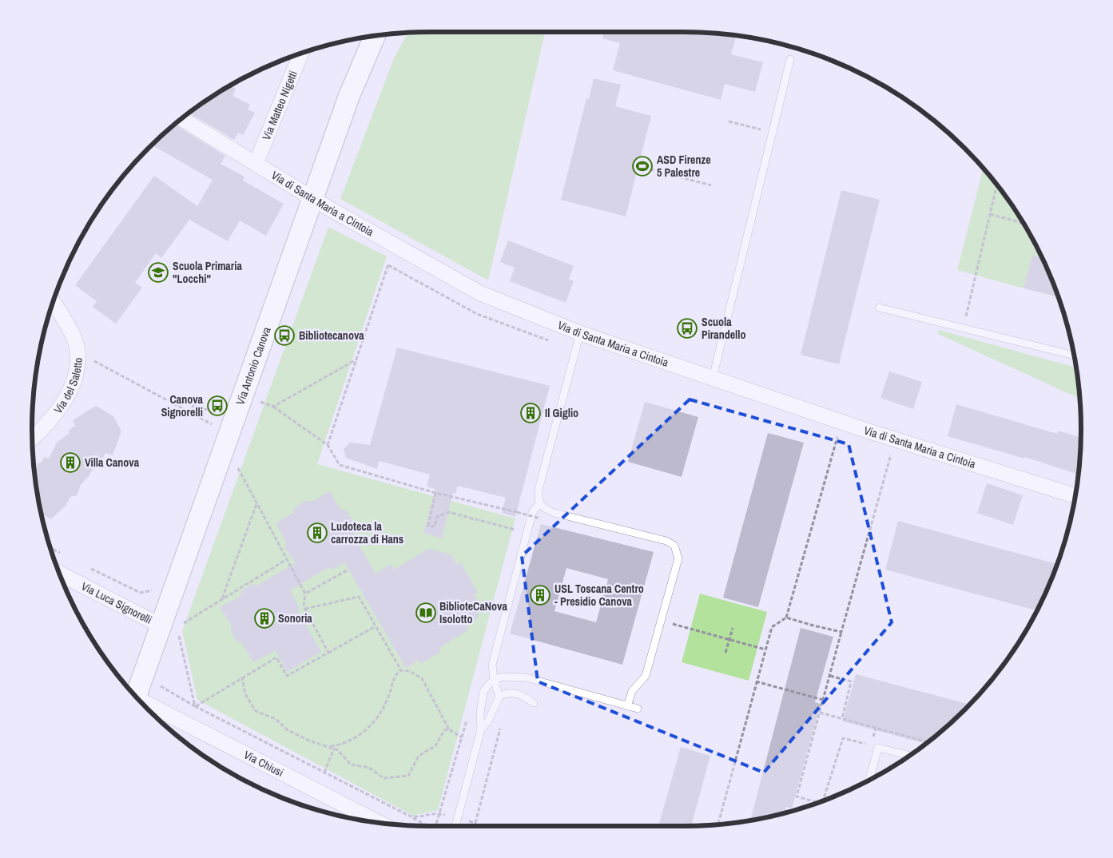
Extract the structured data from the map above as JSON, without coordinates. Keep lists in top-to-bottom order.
{
  "streets": {
    "street": [
      "Via Matteo Nigetti",
      "Via di Santa Maria a Cintoia",
      "Via Antonio Canova",
      "Via del Saletto",
      "Via Luca Signorelli",
      "Via Chiusi"
    ]
  },
  "crossings": [
    ["Via Matteo Nigetti", "Via di Santa Maria a Cintoia"],
    ["Via di Santa Maria a Cintoia", "Via Antonio Canova"],
    ["Via Antonio Canova", "Via Luca Signorelli"]
  ],
  "places": {
    "sports": ["ASD Firenze 5 Palestre"],
    "school or university": ["Scuola Primaria \"Locchi\""],
    "bus stop": ["Scuola Pirandello", "Bibliotecanova", "Canova Signorelli"],
    "building": [
      "Il Giglio",
      "Villa Canova",
      "Ludoteca la carrozza di Hans",
      "USL Toscana Centro - Presidio Canova",
      "Sonoria"
    ],
    "library": ["BiblioteCaNova Isolotto"]
  }
}
